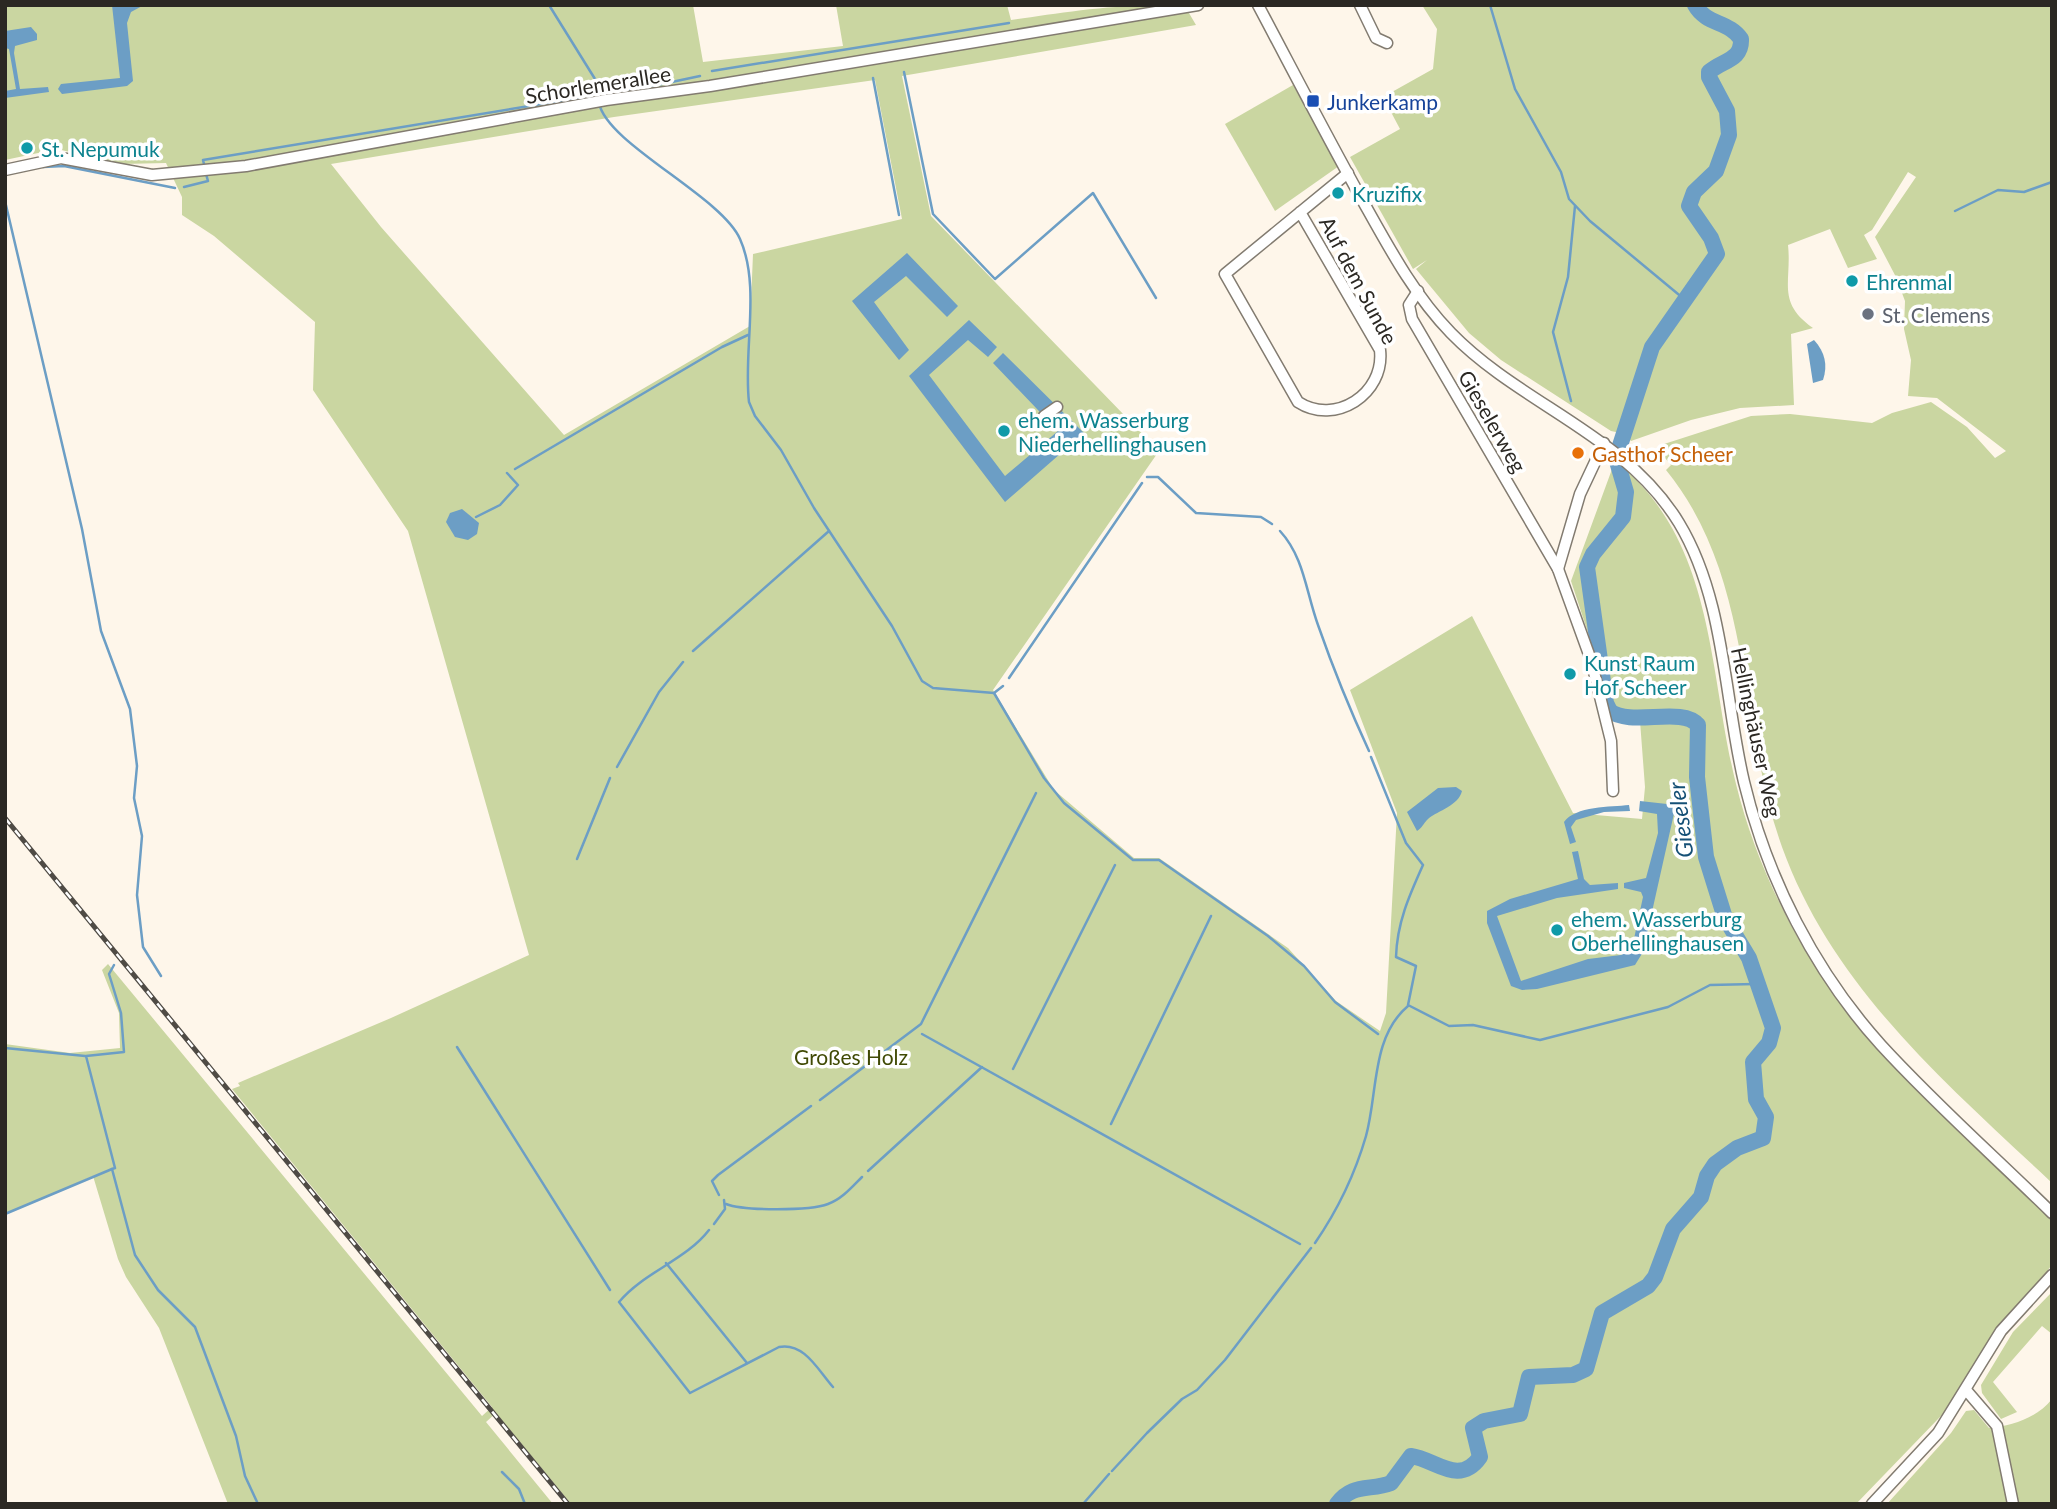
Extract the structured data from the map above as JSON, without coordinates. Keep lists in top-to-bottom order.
{
  "streets": {
    "street": [
      "Schorlemerallee",
      "Auf dem Sunde",
      "Gieselerweg",
      "Hellinghäuser Weg"
    ]
  },
  "crossings": [
    ["Gieselerweg", "Hellinghäuser Weg"]
  ],
  "water": ["Gieseler"],
  "parks": ["Großes Holz"],
  "places": {
    "transit": ["Junkerkamp"],
    "other": [
      "St. Nepumuk",
      "Kruzifix",
      "Ehrenmal",
      "St. Clemens",
      "ehem. Wasserburg Niederhellinghausen",
      "Gasthof Scheer",
      "Kunst Raum Hof Scheer",
      "ehem. Wasserburg Oberhellinghausen"
    ]
  }
}
